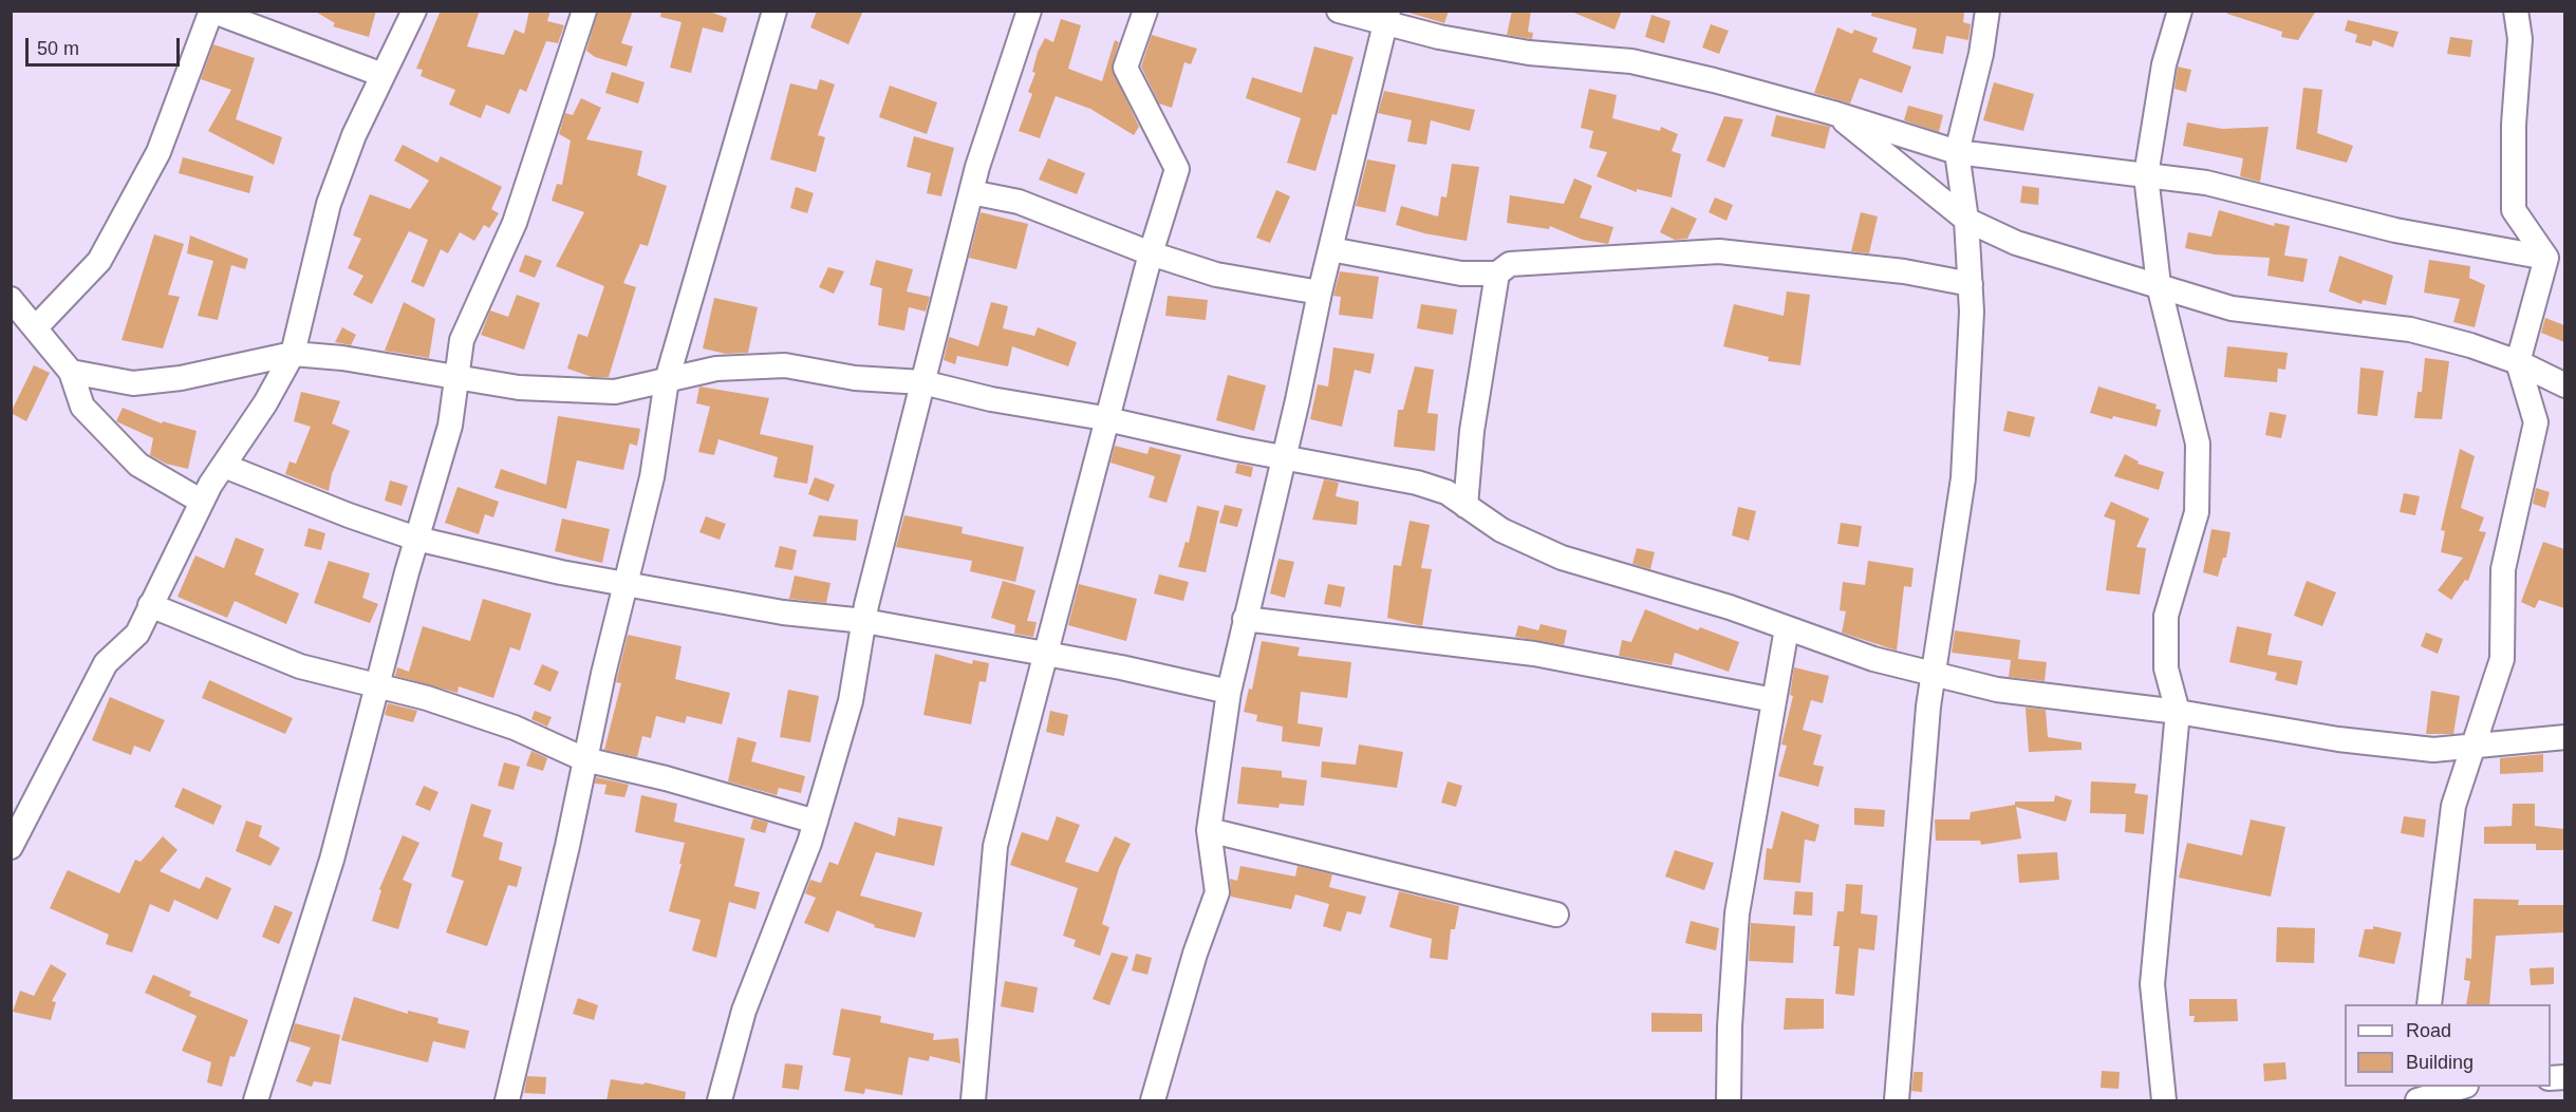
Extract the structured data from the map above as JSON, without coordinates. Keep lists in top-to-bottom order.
{
  "legend": ["Road", "Building"],
  "scale_bar": "50 m"
}
